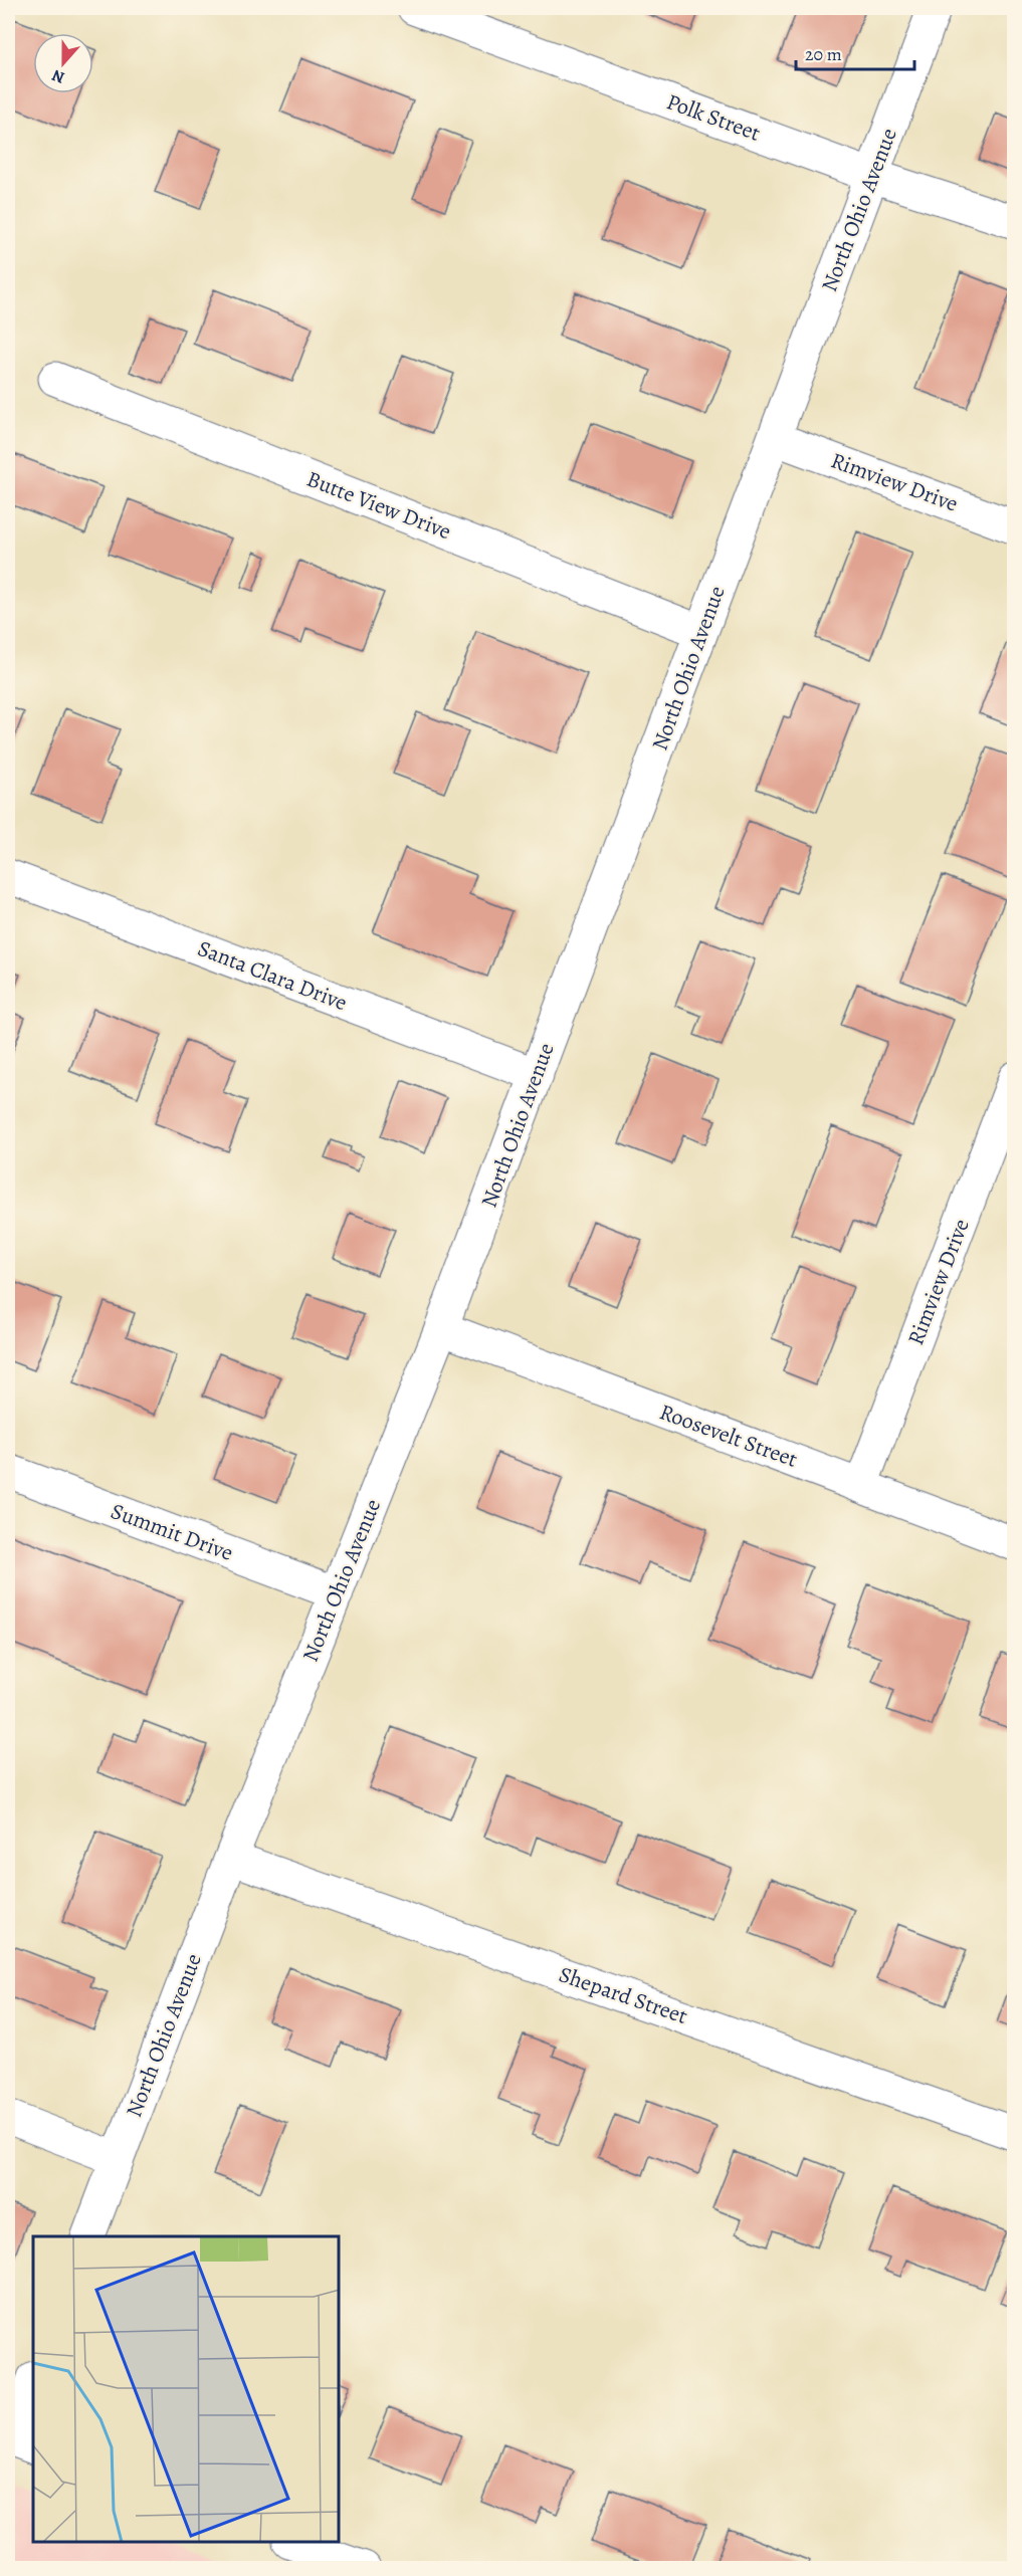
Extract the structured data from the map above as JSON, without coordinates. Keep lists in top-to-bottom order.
{
  "streets": {
    "street": [
      "Polk Street",
      "North Ohio Avenue",
      "Rimview Drive",
      "Butte View Drive",
      "Santa Clara Drive",
      "Roosevelt Street",
      "Summit Drive",
      "Shepard Street"
    ]
  },
  "crossings": [
    ["Polk Street", "North Ohio Avenue"],
    ["North Ohio Avenue", "Rimview Drive"],
    ["North Ohio Avenue", "Butte View Drive"],
    ["North Ohio Avenue", "Santa Clara Drive"],
    ["North Ohio Avenue", "Roosevelt Street"],
    ["North Ohio Avenue", "Summit Drive"],
    ["North Ohio Avenue", "Shepard Street"],
    ["Rimview Drive", "Roosevelt Street"]
  ],
  "scale_bar": "20 m",
  "north": "bottom"
}
